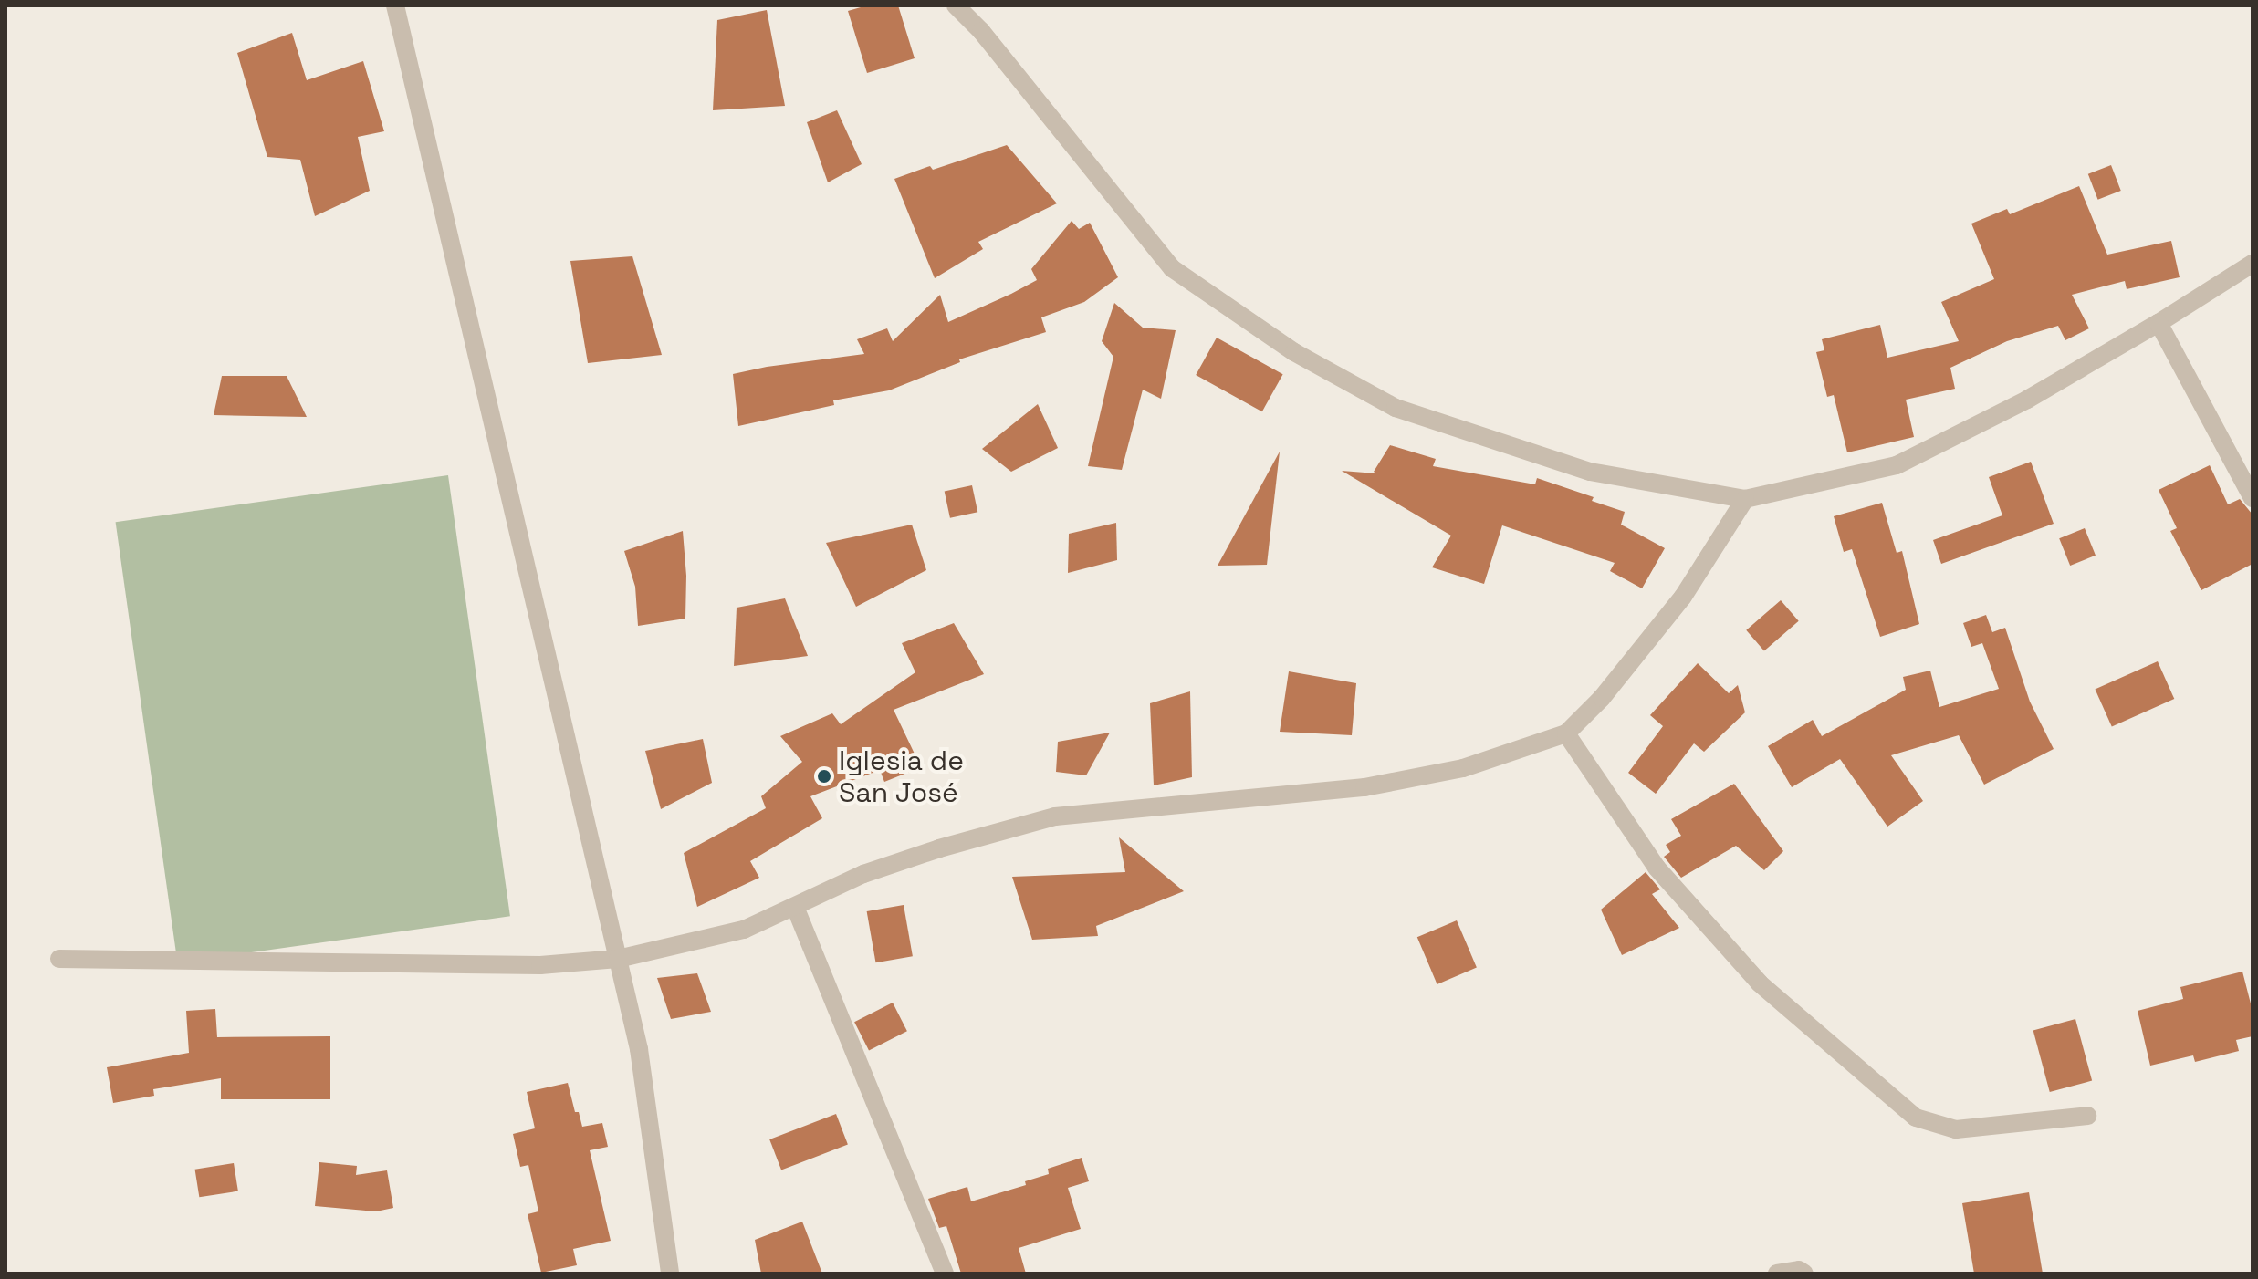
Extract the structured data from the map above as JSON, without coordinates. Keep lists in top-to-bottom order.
{
  "places": ["Iglesia de San José"]
}
